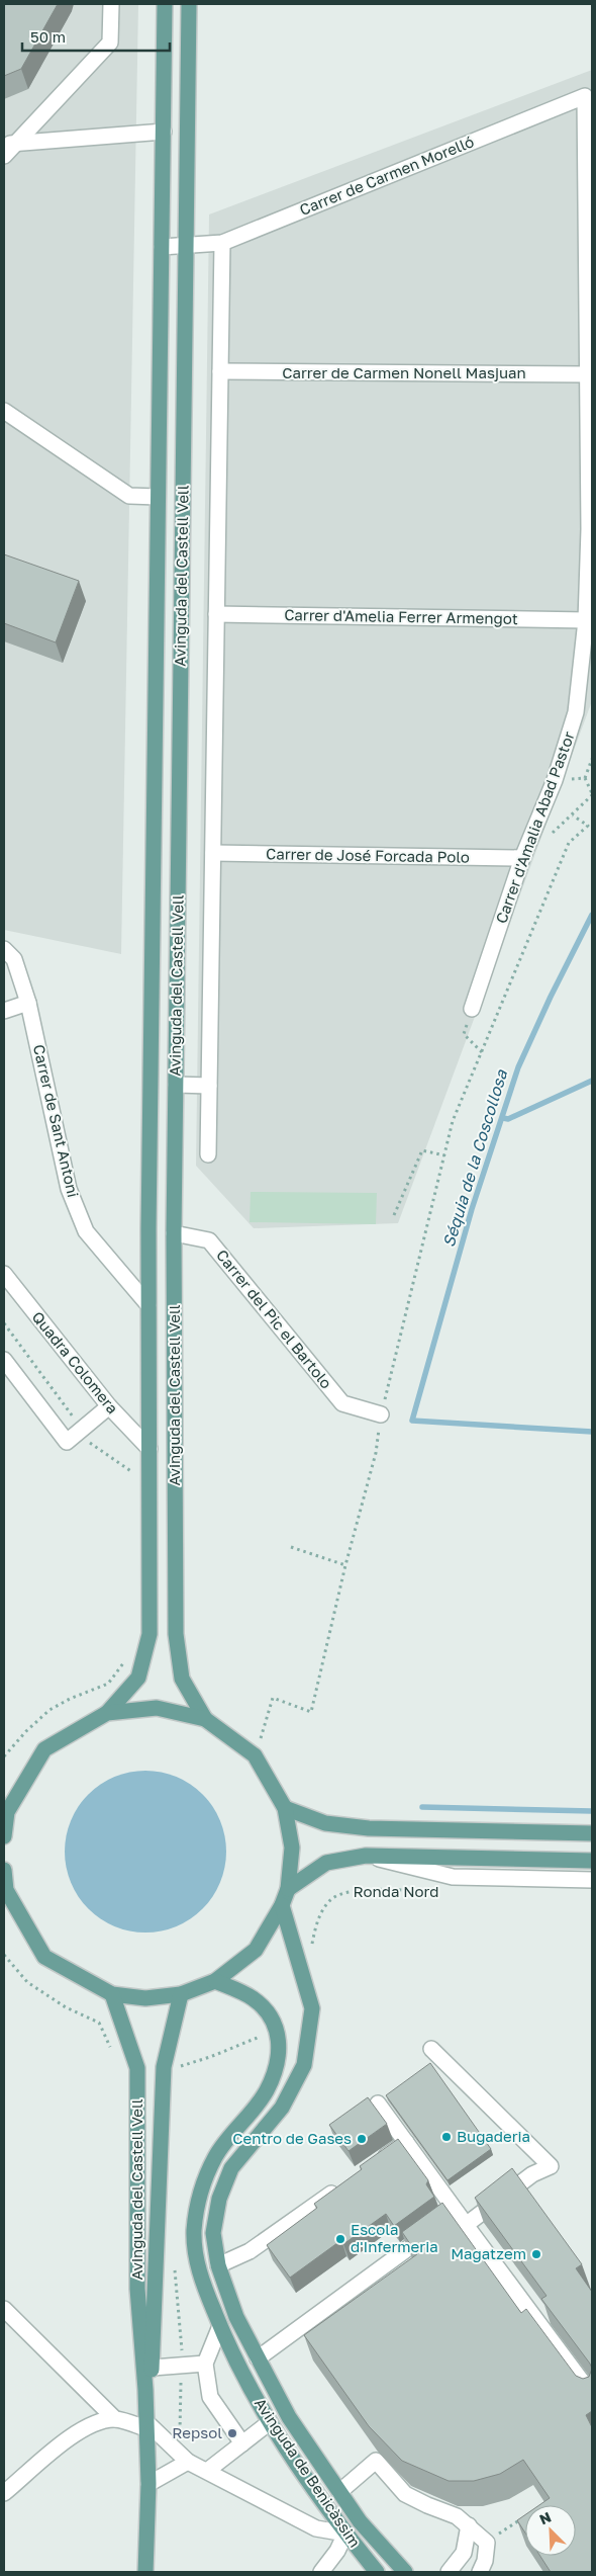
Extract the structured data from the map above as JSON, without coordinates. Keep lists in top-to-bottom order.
{
  "streets": {
    "main road": ["Avinguda del Castell Vell", "Ronda Nord", "Avinguda de Benicàssim"],
    "street": [
      "Carrer de Carmen Morelló",
      "Carrer de Carmen Nonell Masjuan",
      "Carrer d'Amelia Ferrer Armengot",
      "Carrer d'Amalia Abad Pastor",
      "Carrer de José Forcada Polo",
      "Carrer de Sant Antoni",
      "Carrer del Pic el Bartolo",
      "Quadra Colomera"
    ]
  },
  "crossings": [
    ["Carrer de Carmen Morelló", "Avinguda del Castell Vell"],
    ["Carrer de Carmen Morelló", "Carrer d'Amalia Abad Pastor"],
    ["Carrer de Carmen Nonell Masjuan", "Carrer d'Amalia Abad Pastor"],
    ["Avinguda del Castell Vell", "Carrer de Sant Antoni"],
    ["Avinguda del Castell Vell", "Carrer del Pic el Bartolo"],
    ["Avinguda del Castell Vell", "Quadra Colomera"],
    ["Carrer d'Amelia Ferrer Armengot", "Carrer d'Amalia Abad Pastor"],
    ["Carrer d'Amalia Abad Pastor", "Carrer de José Forcada Polo"]
  ],
  "water": ["Séquia de la Coscollosa"],
  "places": [
    "Bugaderia",
    "Centro de Gases",
    "Escola d'Infermeria",
    "Magatzem",
    "Repsol"
  ],
  "scale_bar": "50 m",
  "north": "top left"
}
